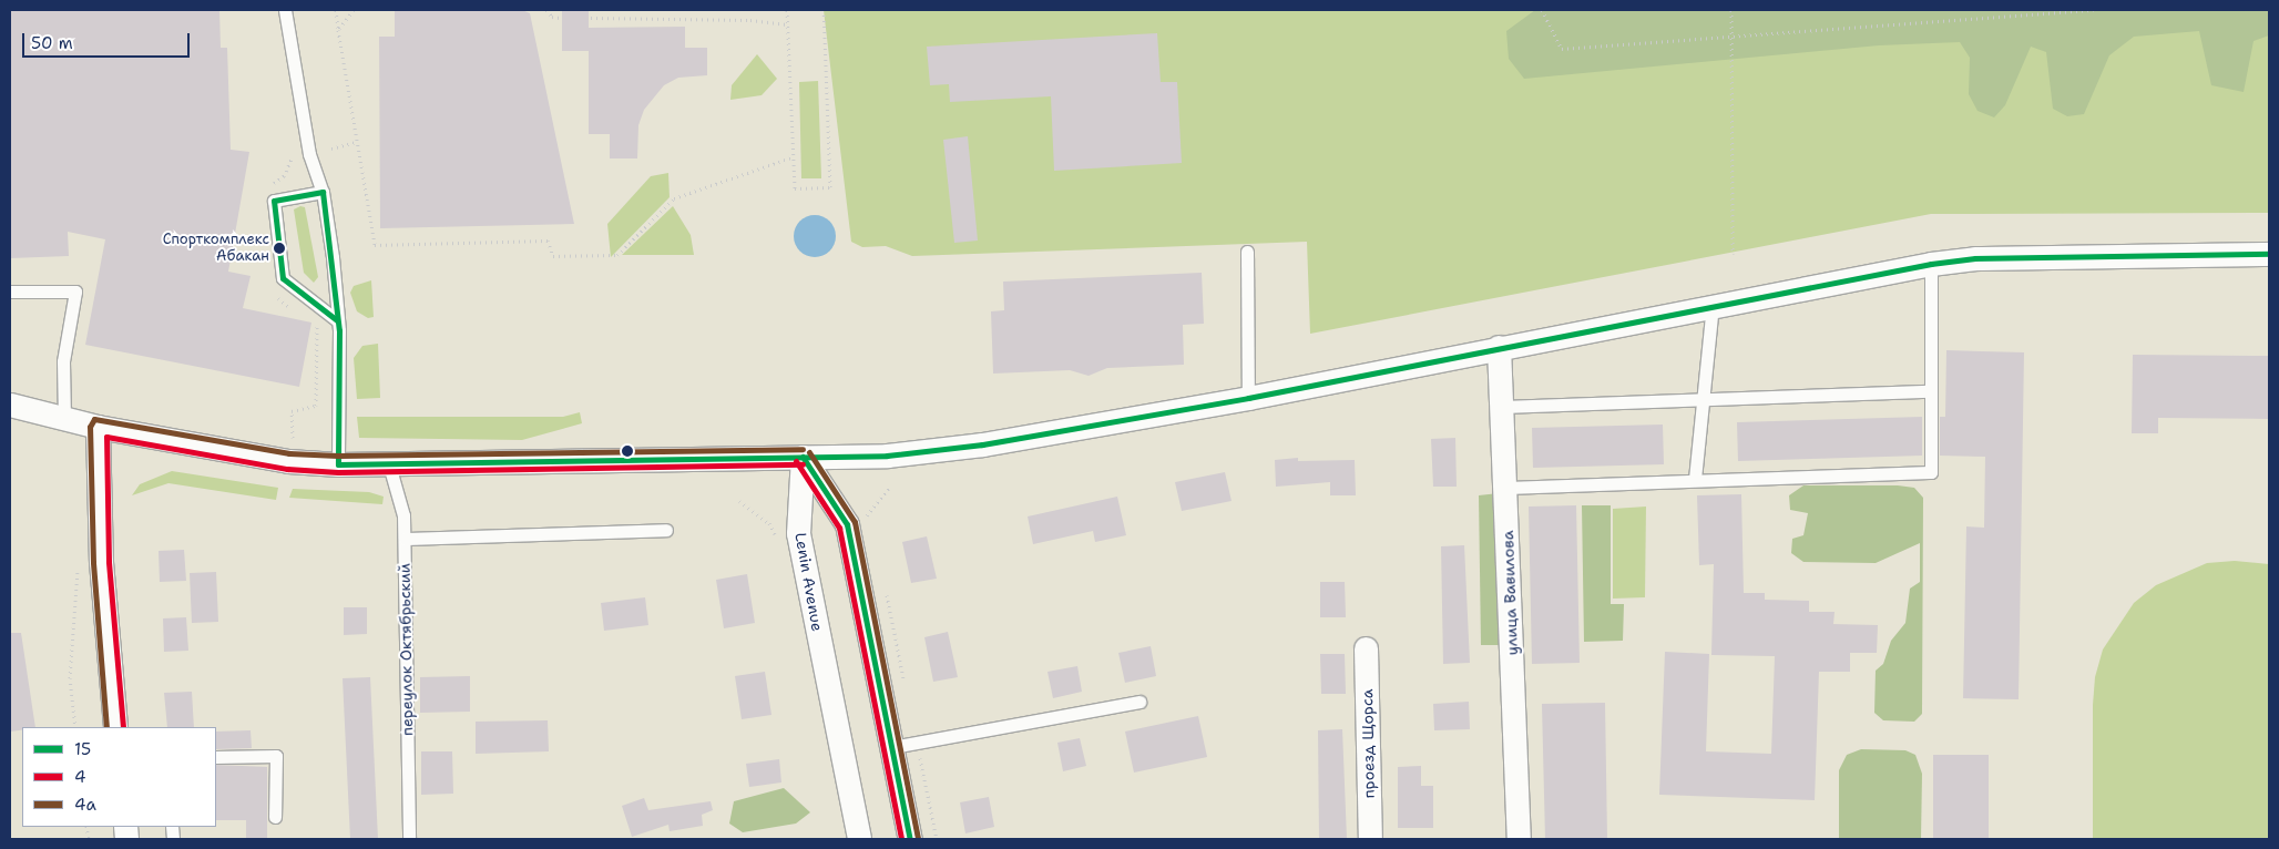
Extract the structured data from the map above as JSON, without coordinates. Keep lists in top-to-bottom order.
{
  "streets": {
    "street": ["Lenin Avenue", "улица Вавилова", "проезд Щорса"],
    "lane": ["переулок Октябрьский"]
  },
  "places": ["Спорткомплекс Абакан"],
  "lines": ["transit line 15", "transit line 4а", "transit line 4"],
  "legend": ["15", "4", "4а"],
  "scale_bar": "50 m"
}
